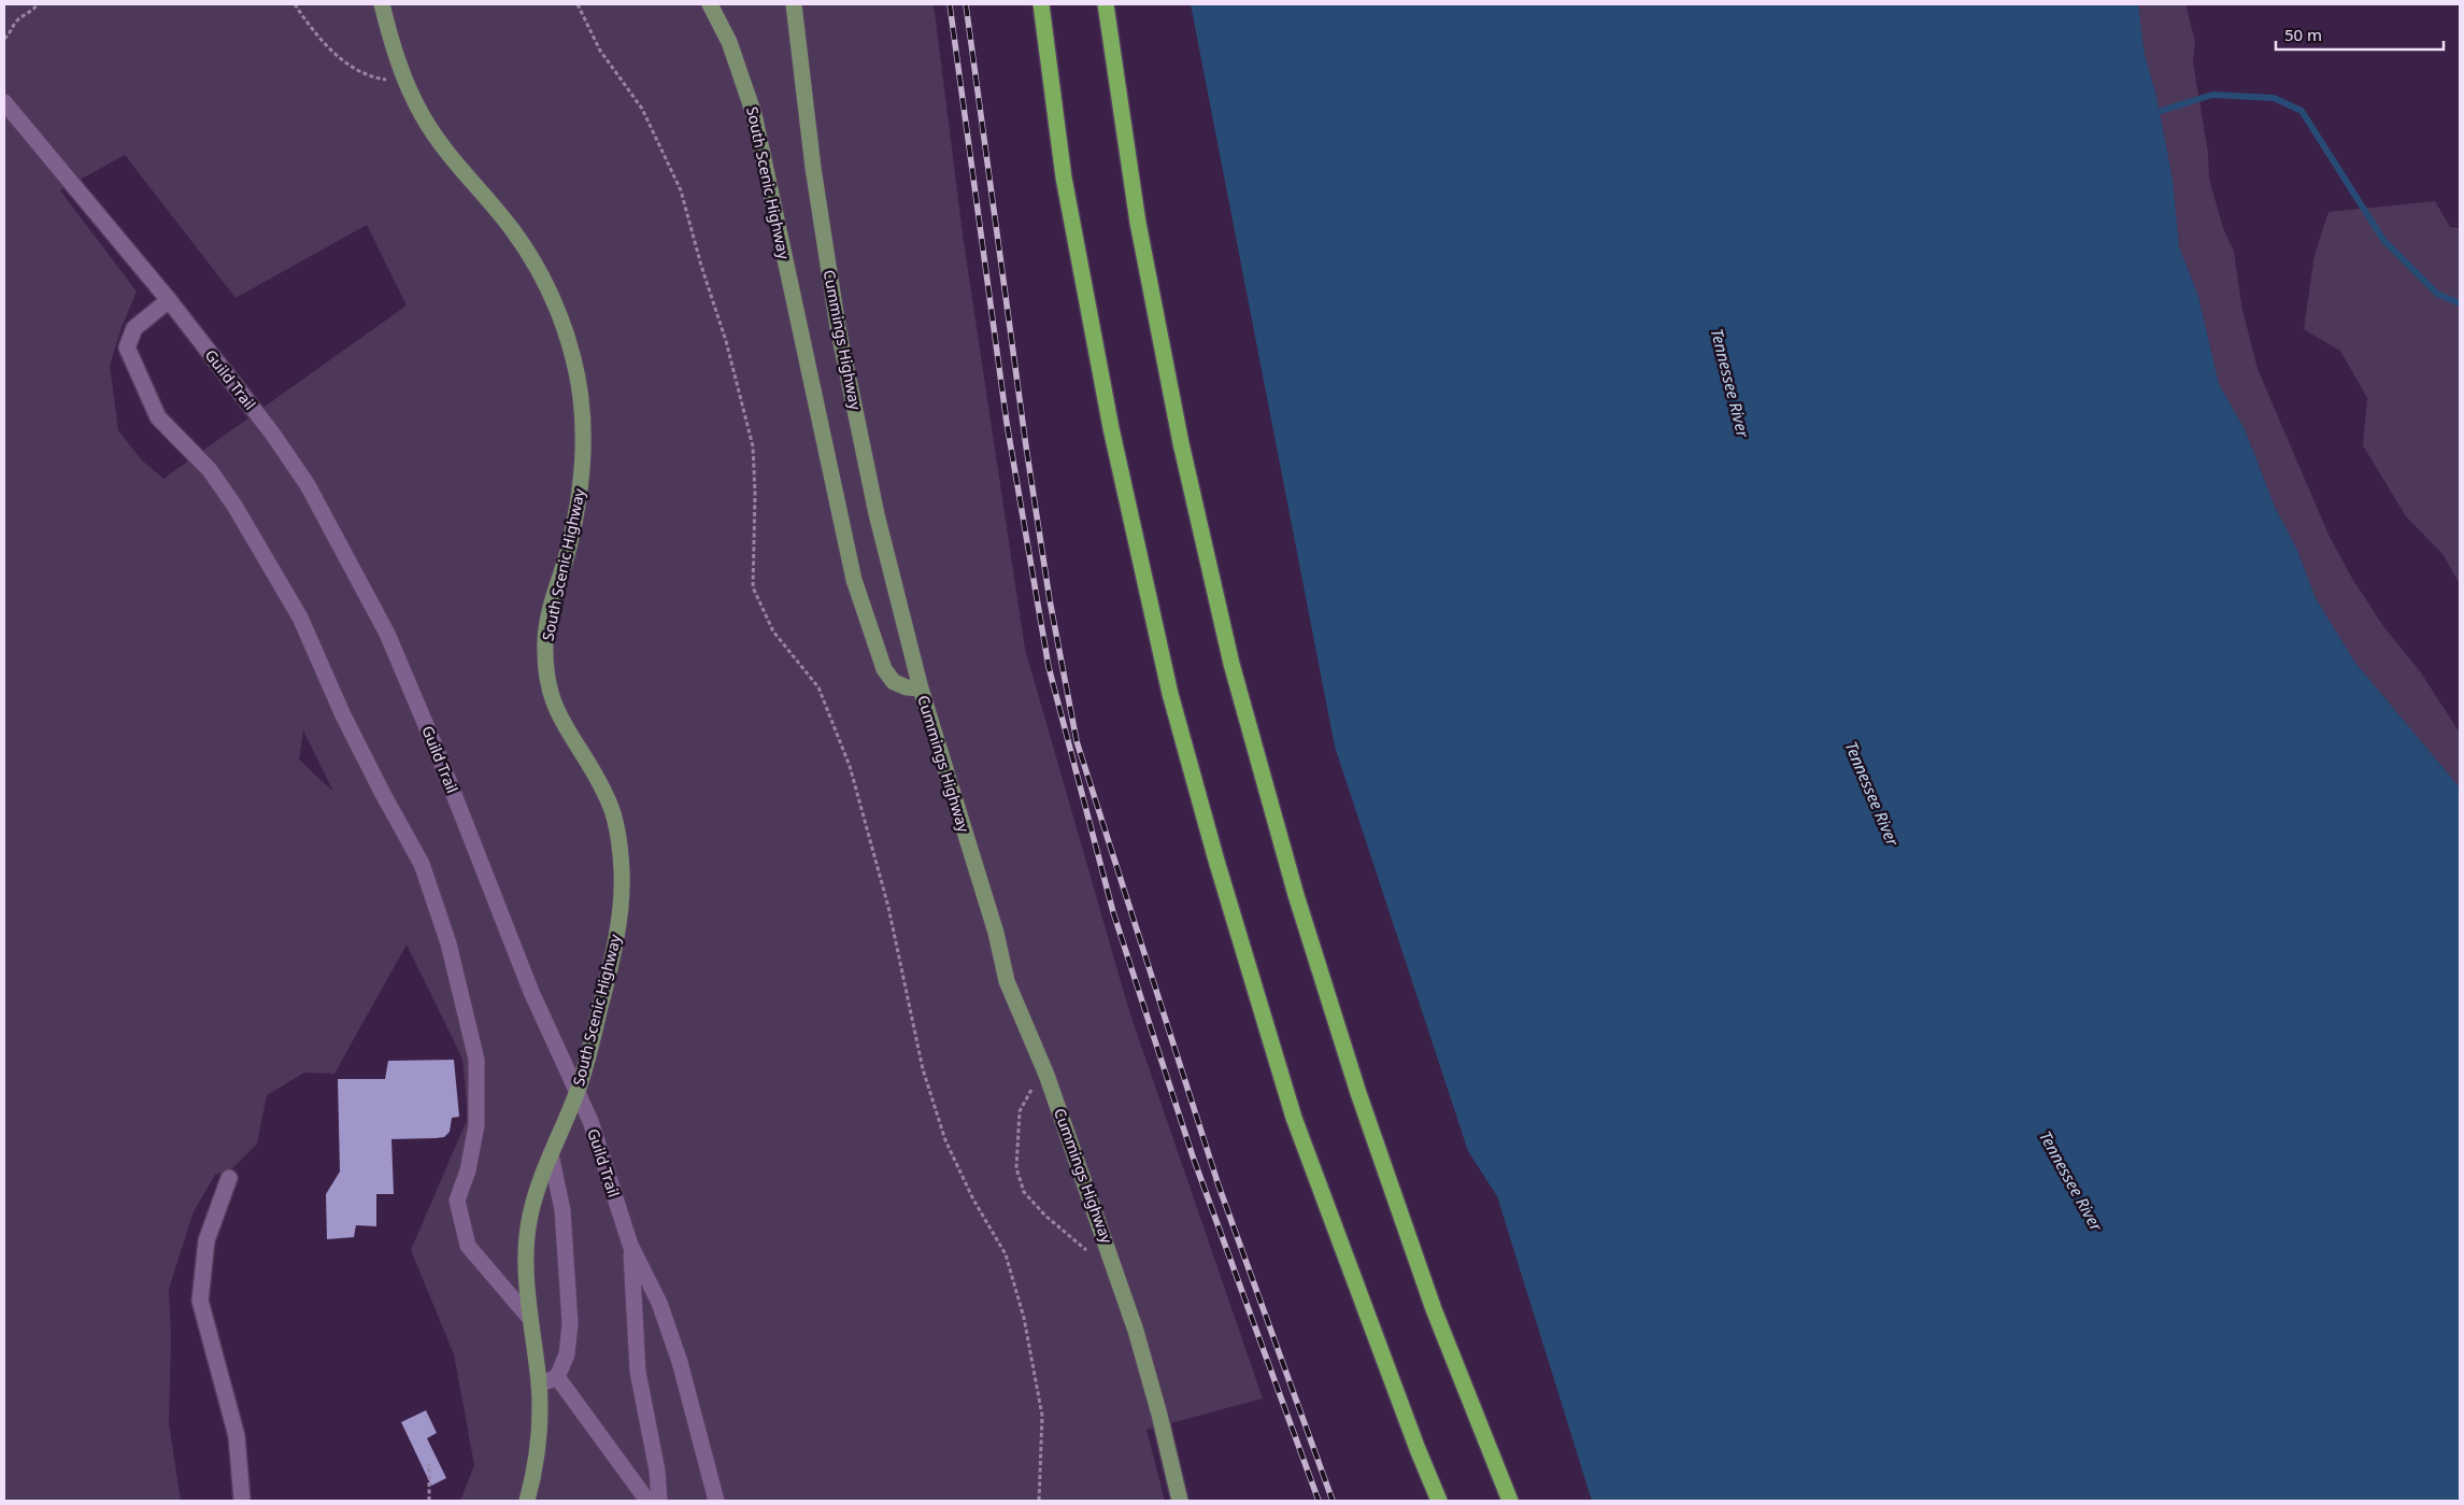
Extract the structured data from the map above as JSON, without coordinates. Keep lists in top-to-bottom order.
{
  "streets": {
    "main road": ["South Scenic Highway", "Cummings Highway"],
    "lane": ["Guild Trail"]
  },
  "crossings": [
    ["South Scenic Highway", "Cummings Highway"],
    ["South Scenic Highway", "Guild Trail"]
  ],
  "water": ["Tennessee River"],
  "scale_bar": "50 m"
}
